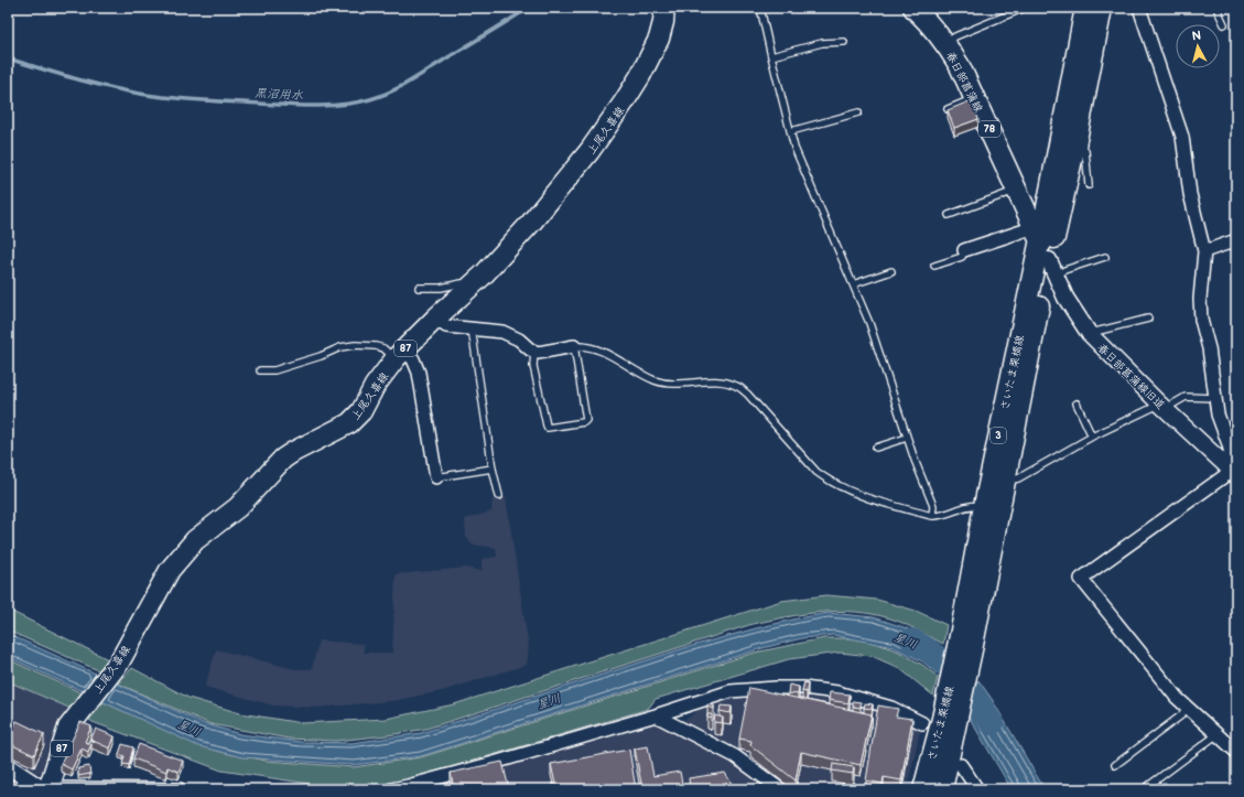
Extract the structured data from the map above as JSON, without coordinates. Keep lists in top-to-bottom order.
{
  "streets": {
    "main road": [
      "春日部菖蒲線",
      "78",
      "上尾久喜線",
      "87",
      "さいたま栗橋線",
      "3"
    ],
    "street": ["春日部菖蒲線旧道"]
  },
  "crossings": [
    ["春日部菖蒲線", "さいたま栗橋線"],
    ["春日部菖蒲線", "春日部菖蒲線旧道"],
    ["さいたま栗橋線", "春日部菖蒲線旧道"]
  ],
  "water": ["黒沼用水", "星川"],
  "north": "top"
}
